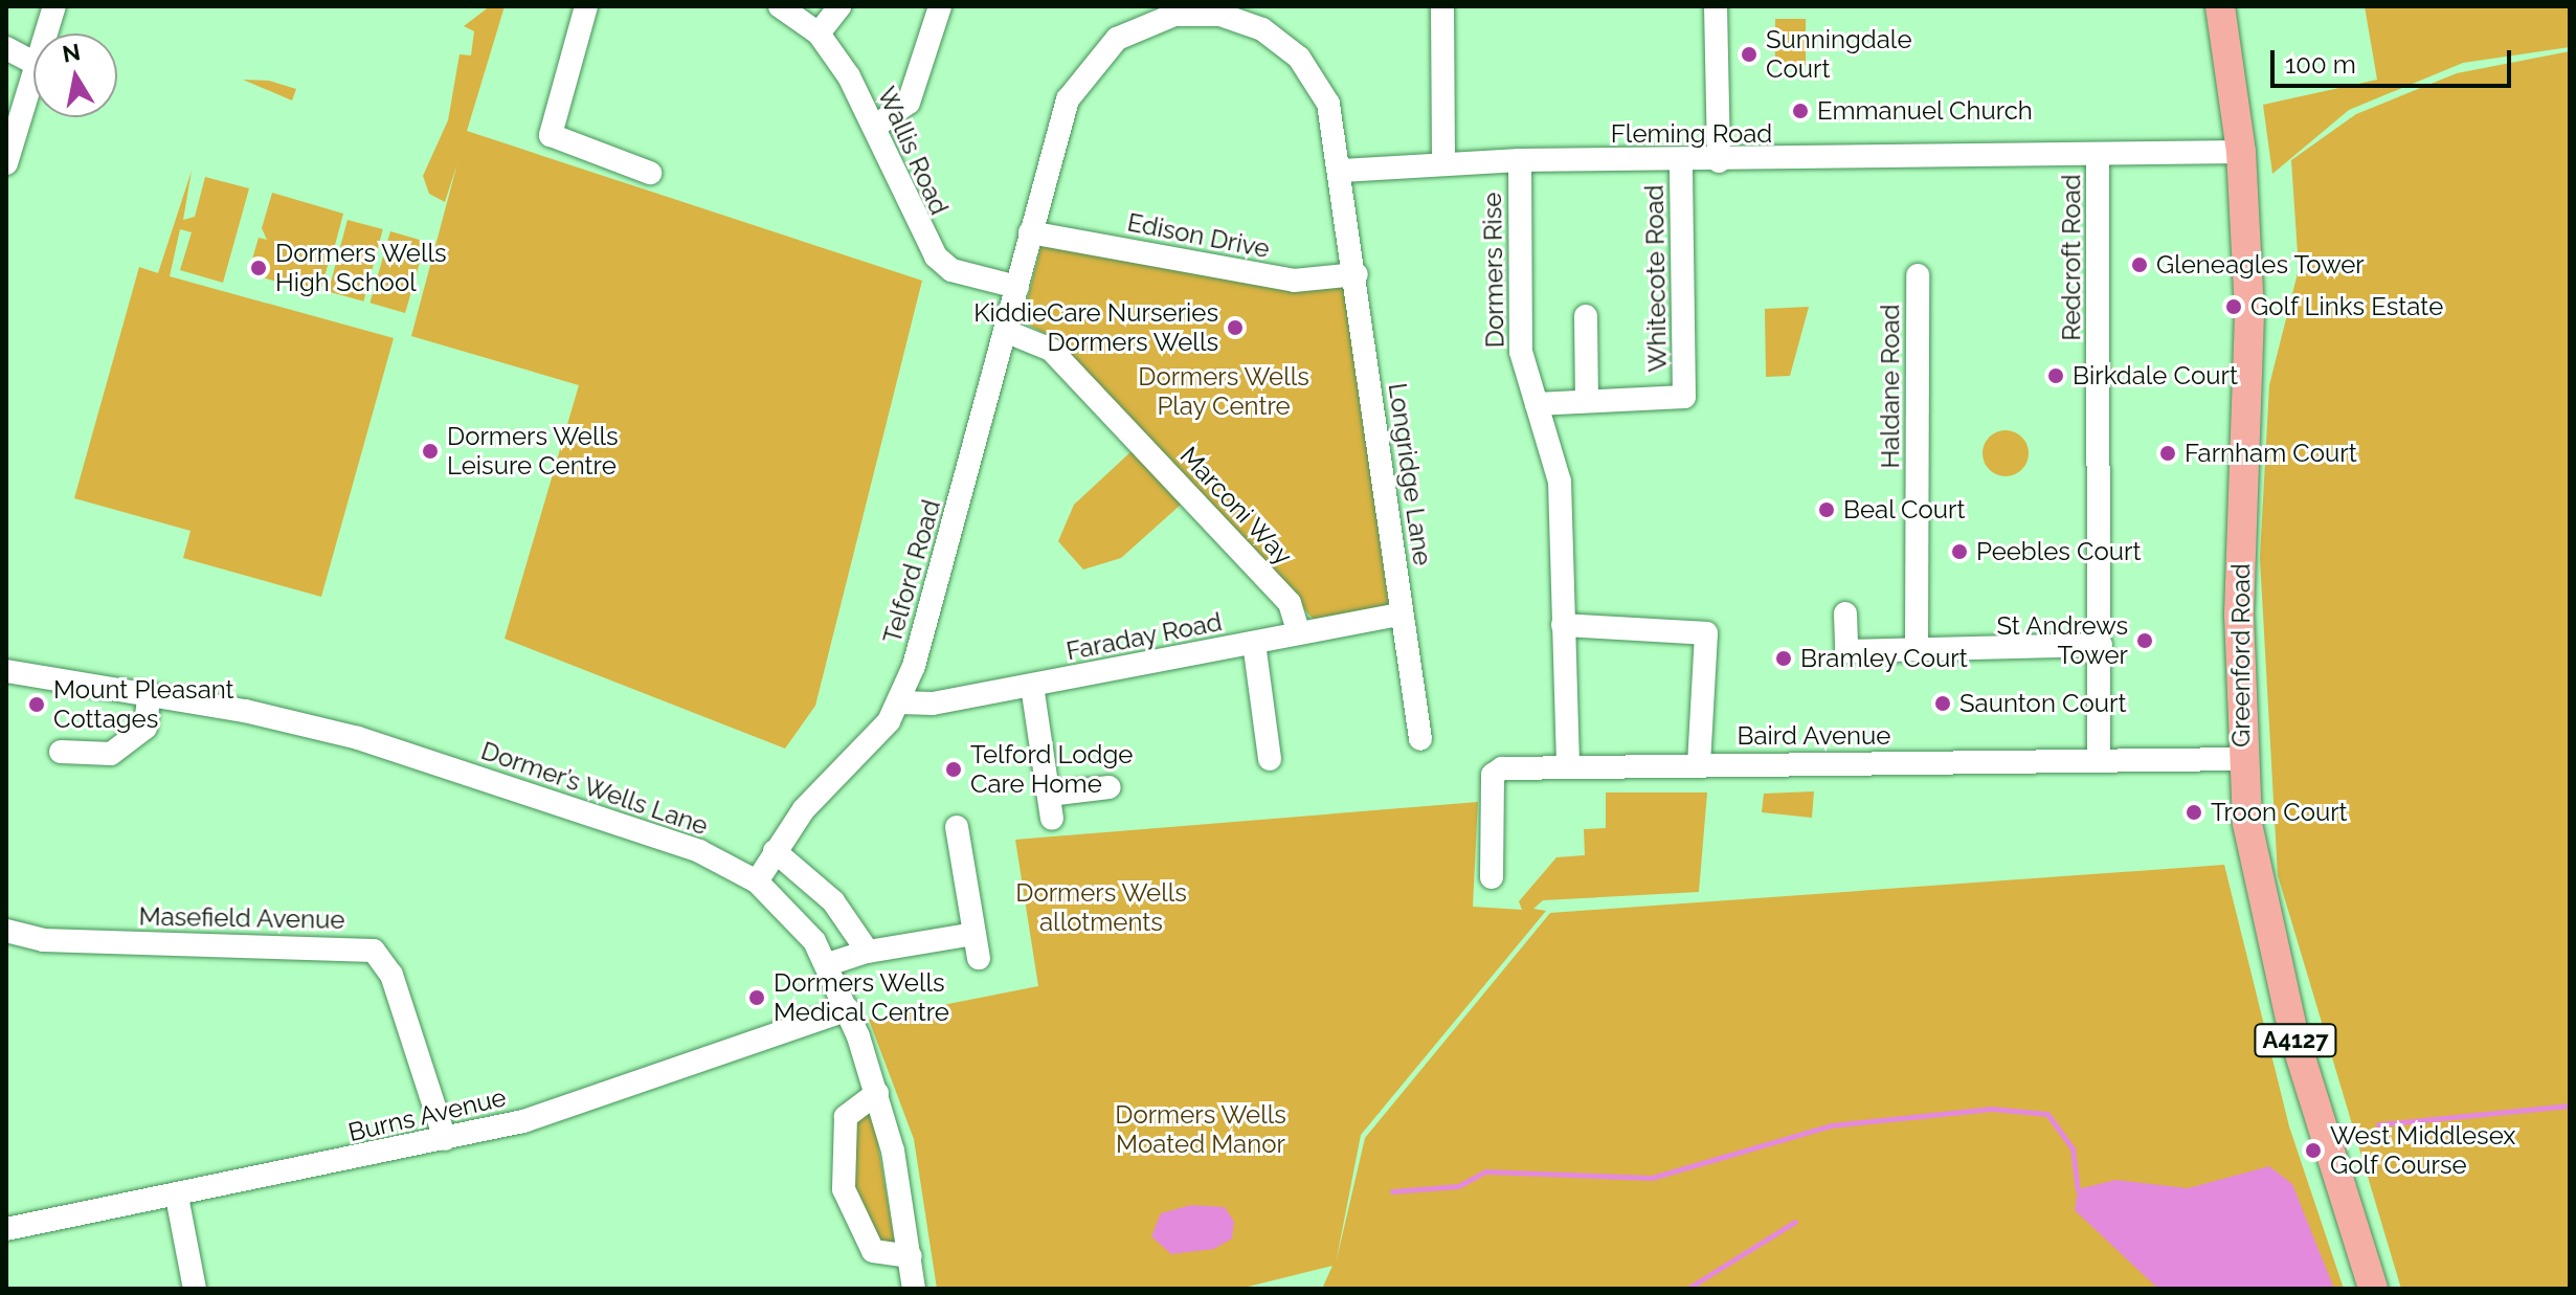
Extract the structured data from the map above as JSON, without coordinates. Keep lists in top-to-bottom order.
{
  "streets": {
    "main road": ["Greenford Road", "A4127"],
    "street": [
      "Fleming Road",
      "Wallis Road",
      "Edison Drive",
      "Redcroft Road",
      "Dormers Rise",
      "Whitecote Road",
      "Haldane Road",
      "Longridge Lane",
      "Marconi Way",
      "Telford Road",
      "Faraday Road",
      "Baird Avenue",
      "Dormer’s Wells Lane",
      "Masefield Avenue",
      "Burns Avenue"
    ]
  },
  "crossings": [
    ["Fleming Road", "Redcroft Road"],
    ["Fleming Road", "Dormers Rise"],
    ["Fleming Road", "Whitecote Road"],
    ["Fleming Road", "Longridge Lane"],
    ["Fleming Road", "Telford Road"],
    ["Fleming Road", "Greenford Road"],
    ["Wallis Road", "Telford Road"],
    ["Edison Drive", "Longridge Lane"],
    ["Edison Drive", "Telford Road"],
    ["Redcroft Road", "Baird Avenue"],
    ["Dormers Rise", "Whitecote Road"],
    ["Dormers Rise", "Baird Avenue"],
    ["Longridge Lane", "Telford Road"],
    ["Longridge Lane", "Faraday Road"],
    ["Marconi Way", "Telford Road"],
    ["Marconi Way", "Faraday Road"],
    ["Telford Road", "Faraday Road"],
    ["Telford Road", "Dormer’s Wells Lane"],
    ["Greenford Road", "Baird Avenue"],
    ["Dormer’s Wells Lane", "Burns Avenue"],
    ["Masefield Avenue", "Burns Avenue"]
  ],
  "parks": ["Dormers Wells Play Centre", "Dormers Wells allotments", "Dormers Wells Moated Manor"],
  "places": [
    "Sunningdale Court",
    "Emmanuel Church",
    "Gleneagles Tower",
    "Dormers Wells High School",
    "Golf Links Estate",
    "KiddieCare Nurseries Dormers Wells",
    "Birkdale Court",
    "Dormers Wells Leisure Centre",
    "Farnham Court",
    "Beal Court",
    "Peebles Court",
    "St Andrews Tower",
    "Bramley Court",
    "Saunton Court",
    "Mount Pleasant Cottages",
    "Telford Lodge Care Home",
    "Troon Court",
    "Dormers Wells Medical Centre",
    "West Middlesex Golf Course"
  ],
  "scale_bar": "100 m",
  "north": "top"
}
